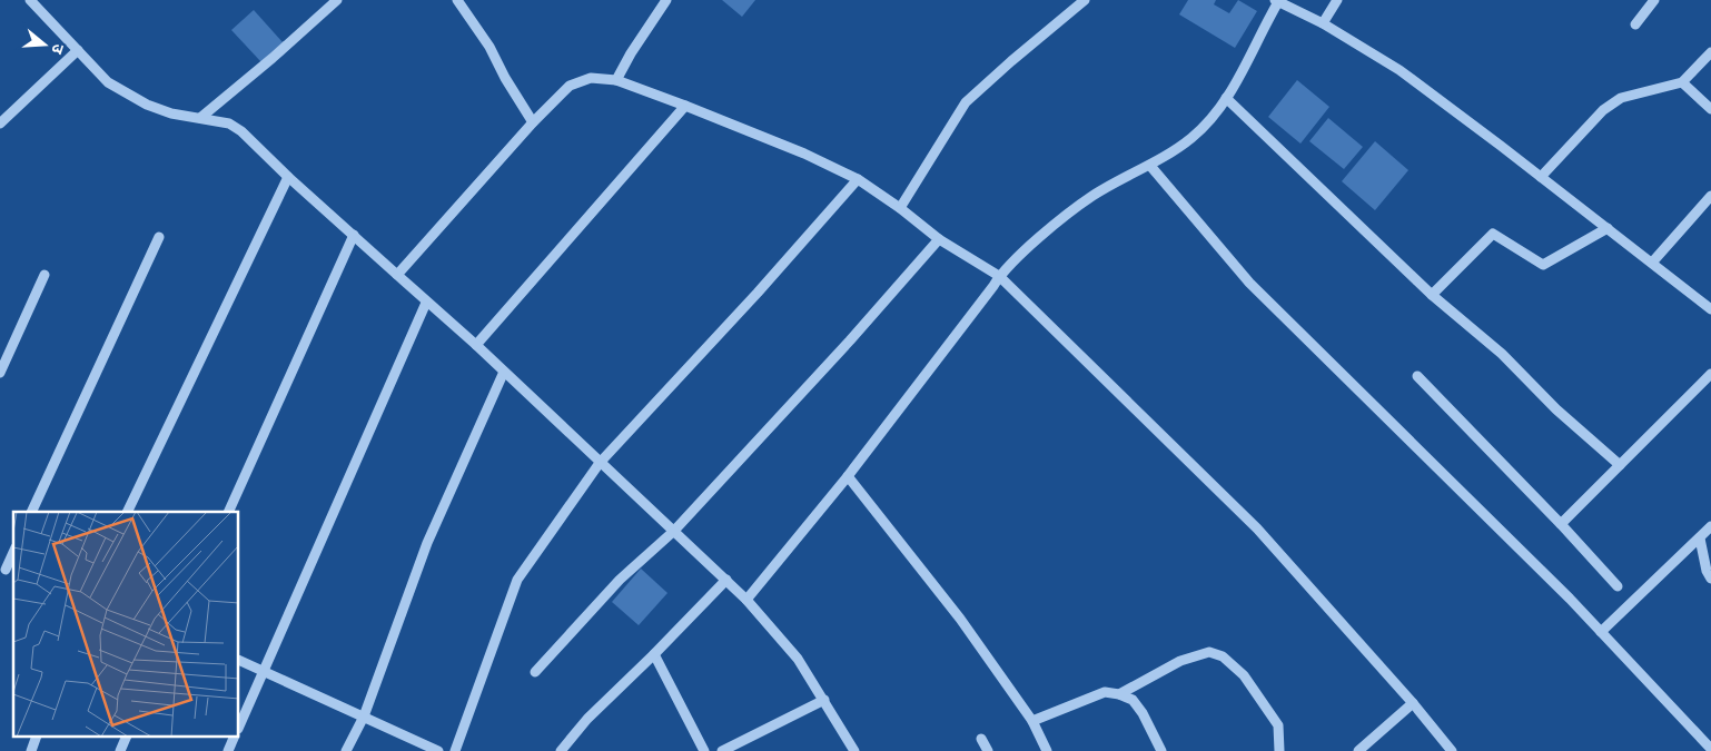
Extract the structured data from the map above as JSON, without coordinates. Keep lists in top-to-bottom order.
{
  "north": "right"
}
